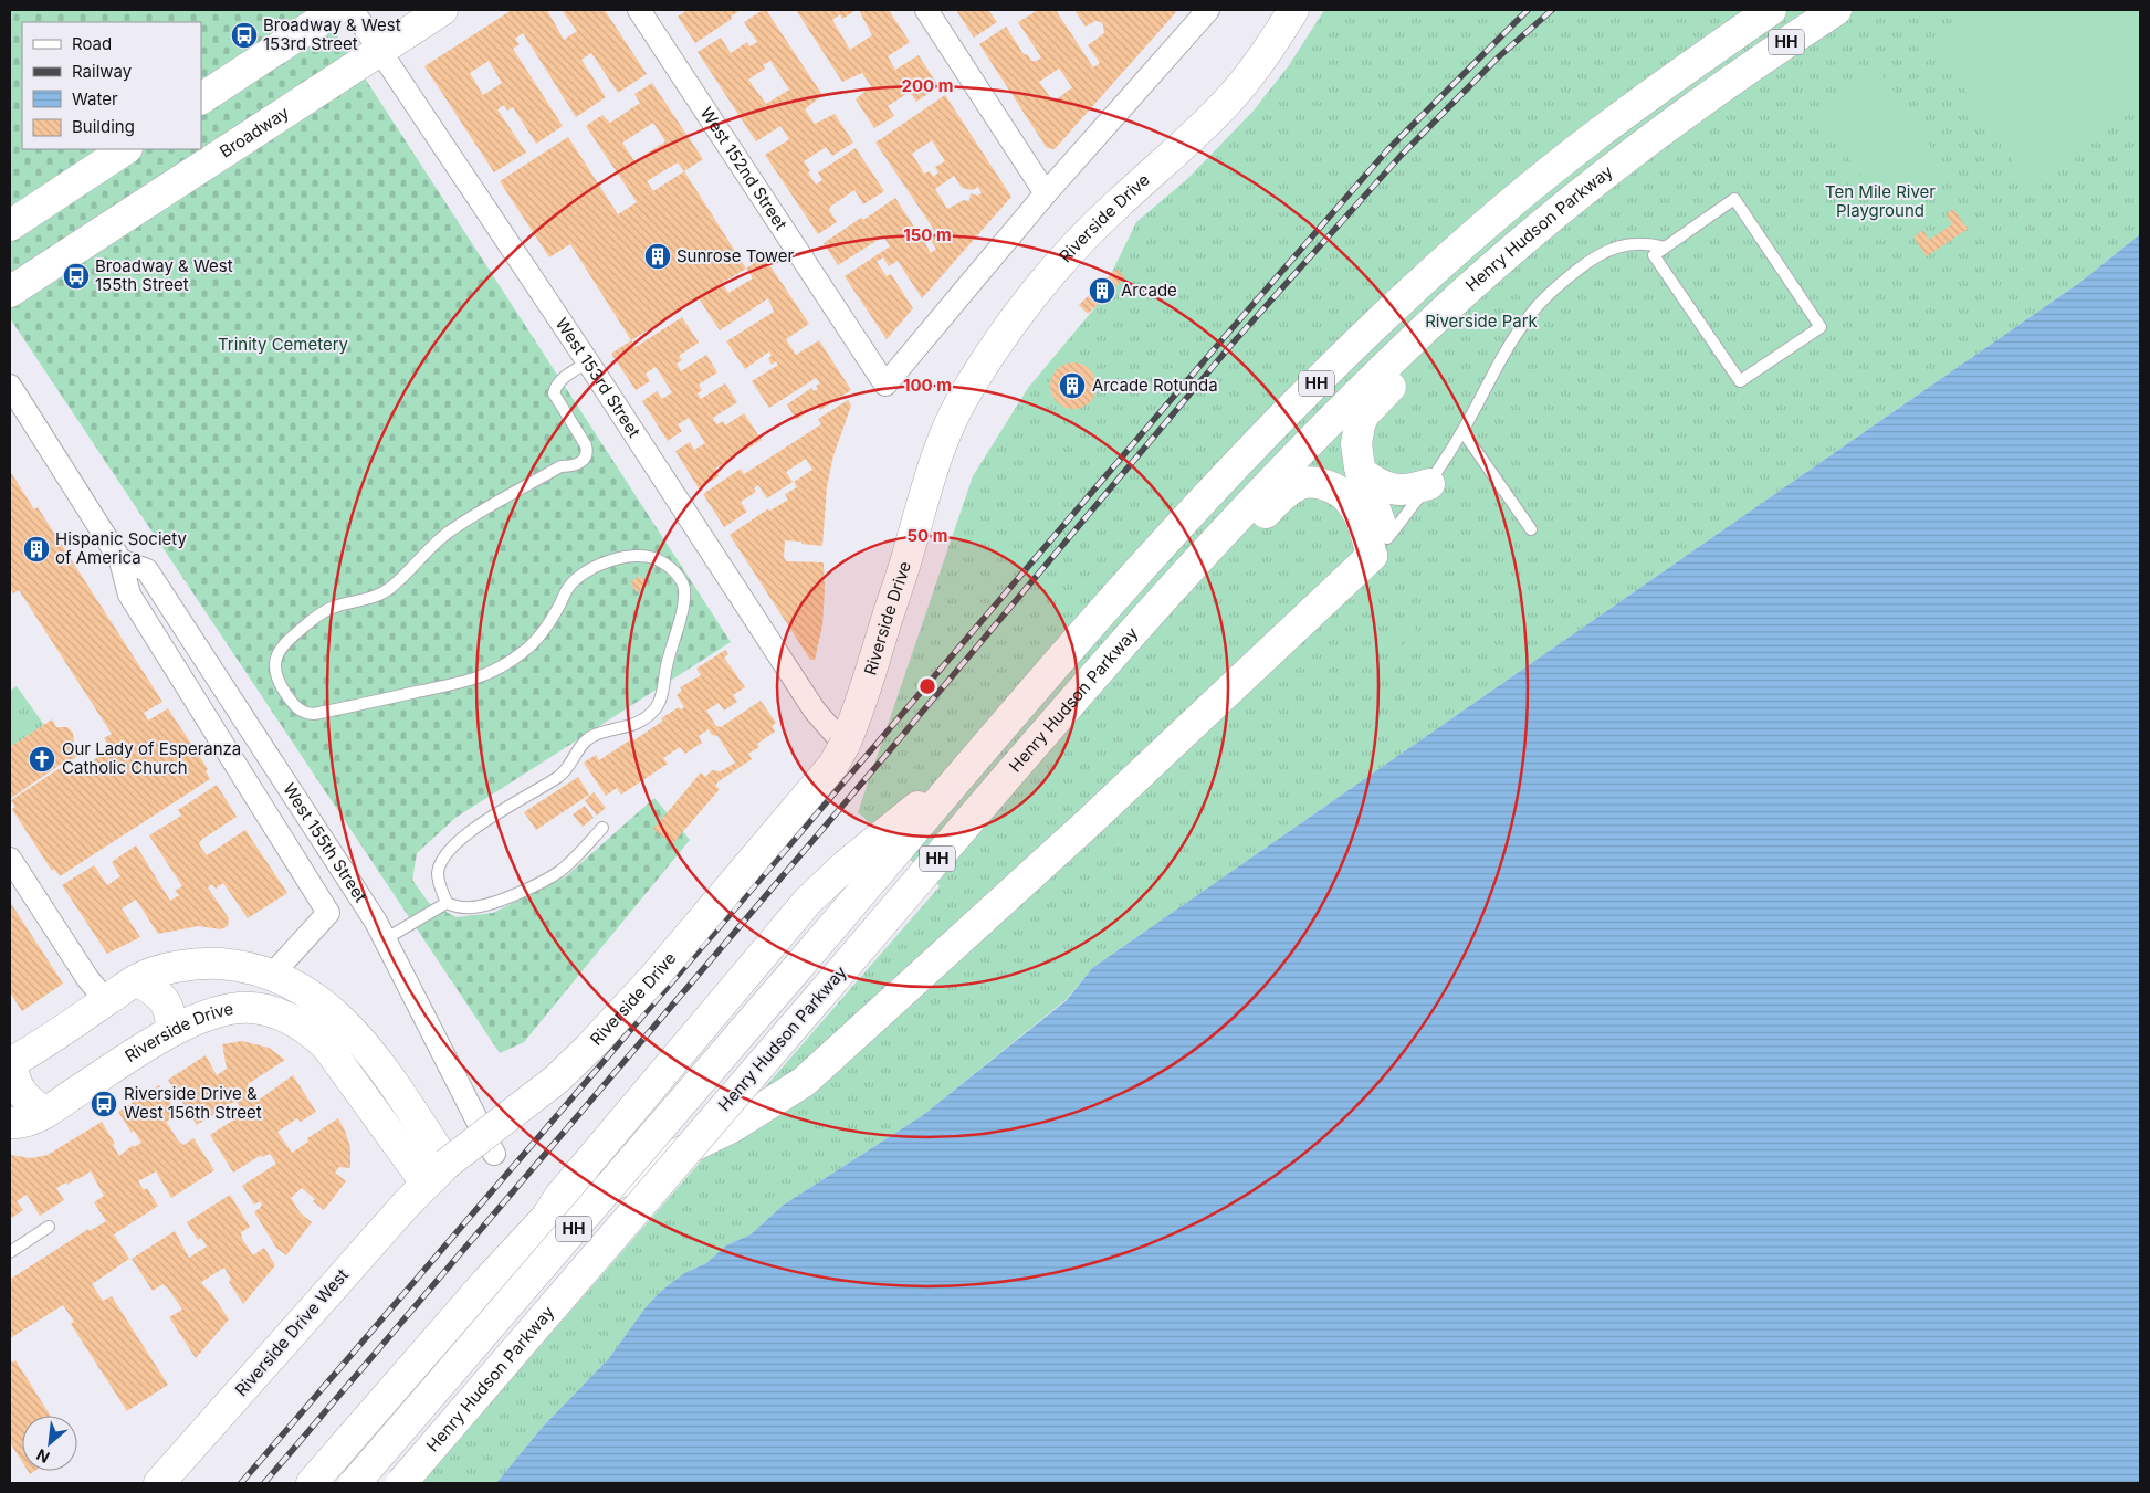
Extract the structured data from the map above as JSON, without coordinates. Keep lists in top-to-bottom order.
{
  "streets": {
    "main road": [
      "HH",
      "Broadway",
      "Riverside Drive",
      "Henry Hudson Parkway",
      "Riverside Drive West"
    ],
    "street": ["West 152nd Street", "West 153rd Street", "West 155th Street"]
  },
  "crossings": [
    ["Broadway", "West 153rd Street"],
    ["Riverside Drive", "West 153rd Street"],
    ["Riverside Drive", "Riverside Drive West"]
  ],
  "parks": ["Ten Mile River Playground", "Riverside Park", "Trinity Cemetery"],
  "places": {
    "bus stop": ["Broadway & West 153rd Street", "Broadway & West 155th Street", "Riverside Drive & West 156th Street"],
    "building": [
      "Sunrose Tower",
      "Arcade",
      "Arcade Rotunda",
      "Hispanic Society of America"
    ],
    "church": ["Our Lady of Esperanza Catholic Church"]
  },
  "legend": [
    "Road",
    "Railway",
    "Water",
    "Building"
  ],
  "north": "bottom left",
  "rings": [
    "200 m",
    "150 m",
    "100 m",
    "50 m"
  ]
}
